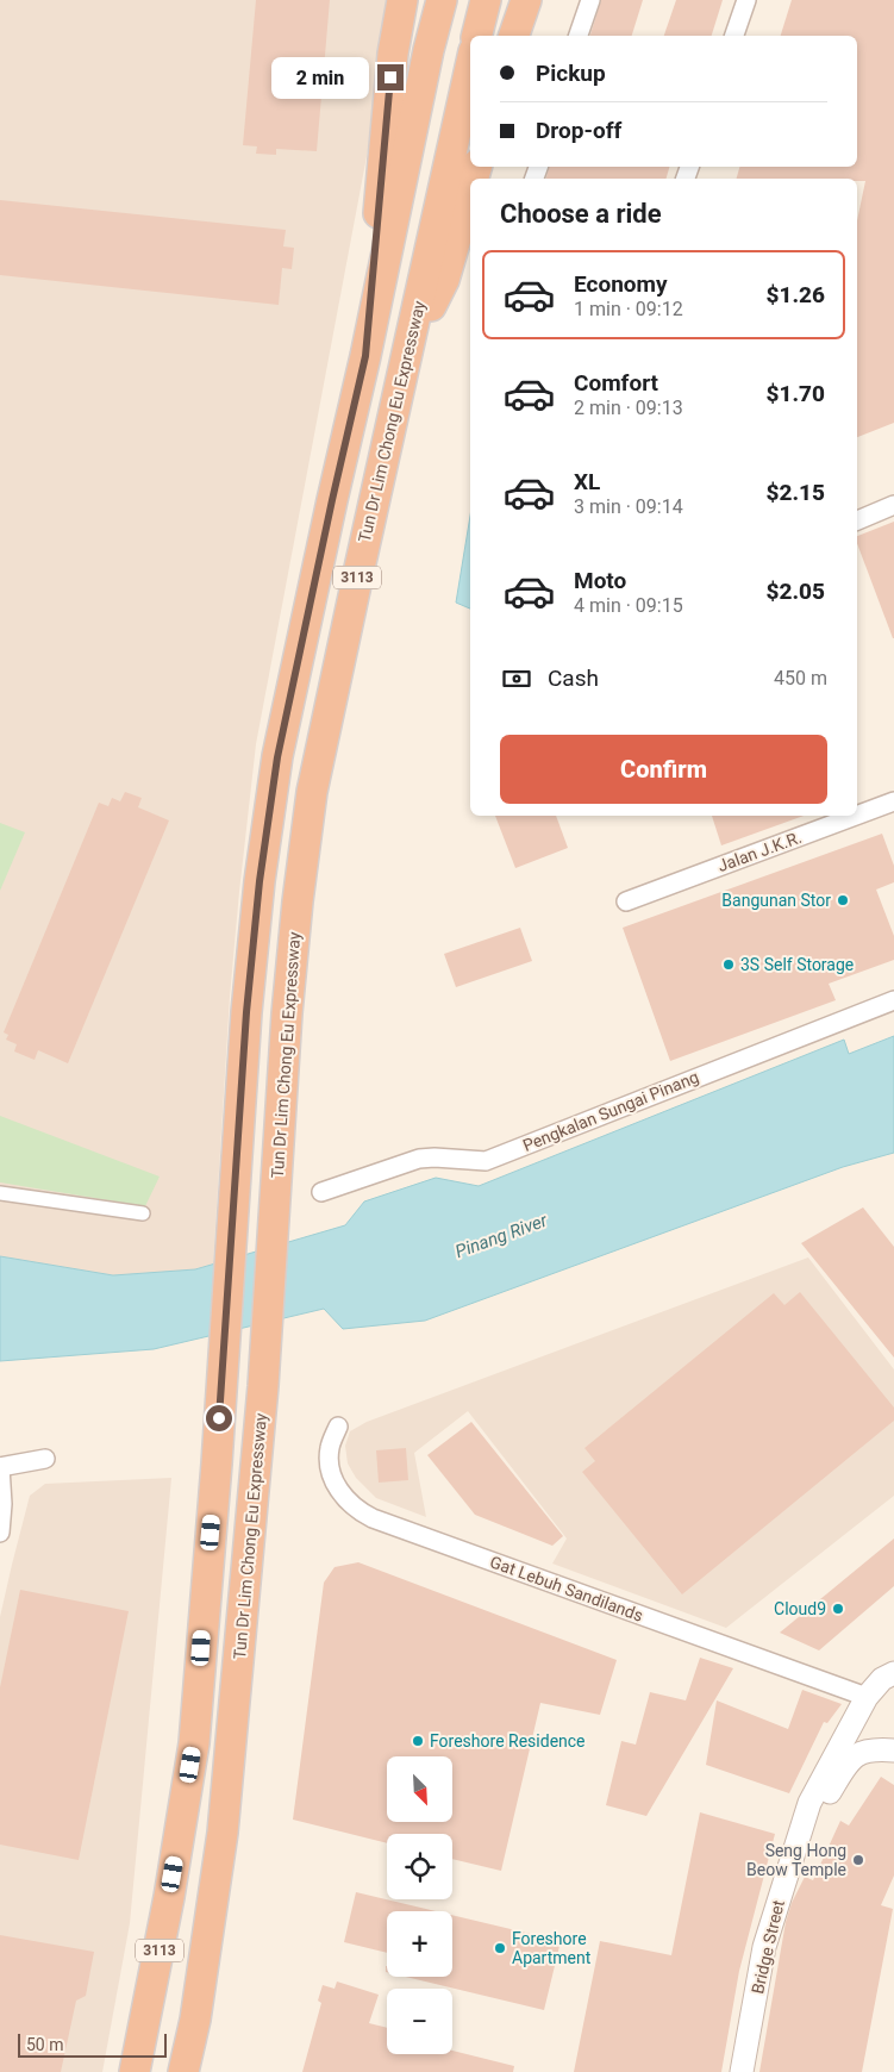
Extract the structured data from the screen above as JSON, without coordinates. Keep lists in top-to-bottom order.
{
  "streets": {
    "highway": ["Tun Dr Lim Chong Eu Expressway", "3113"],
    "street": [
      "Jalan J.K.R.",
      "Pengkalan Sungai Pinang",
      "Gat Lebuh Sandilands",
      "Bridge Street"
    ]
  },
  "crossings": [
    ["Gat Lebuh Sandilands", "Bridge Street"]
  ],
  "water": ["Pinang River"],
  "places": [
    "Bangunan Stor",
    "3S Self Storage",
    "Cloud9",
    "Foreshore Residence",
    "Seng Hong Beow Temple",
    "Foreshore Apartment"
  ],
  "scale_bar": "50 m",
  "north": "bottom right",
  "page": {
    "banner": ["Pickup", "Drop-off"],
    "bubble": "2 min",
    "heading": "Choose a ride",
    "list": [
      {
        "name": "Economy",
        "note": "1 min · 09:12",
        "value": "$1.26"
      },
      {
        "name": "Comfort",
        "note": "2 min · 09:13",
        "value": "$1.70"
      },
      {
        "name": "XL",
        "note": "3 min · 09:14",
        "value": "$2.15"
      },
      {
        "name": "Moto",
        "note": "4 min · 09:15",
        "value": "$2.05"
      }
    ],
    "pay": ["Cash", "450 m"],
    "buttons": "Confirm",
    "map_buttons": ["+", "−"],
    "scale": "50 m"
  }
}
